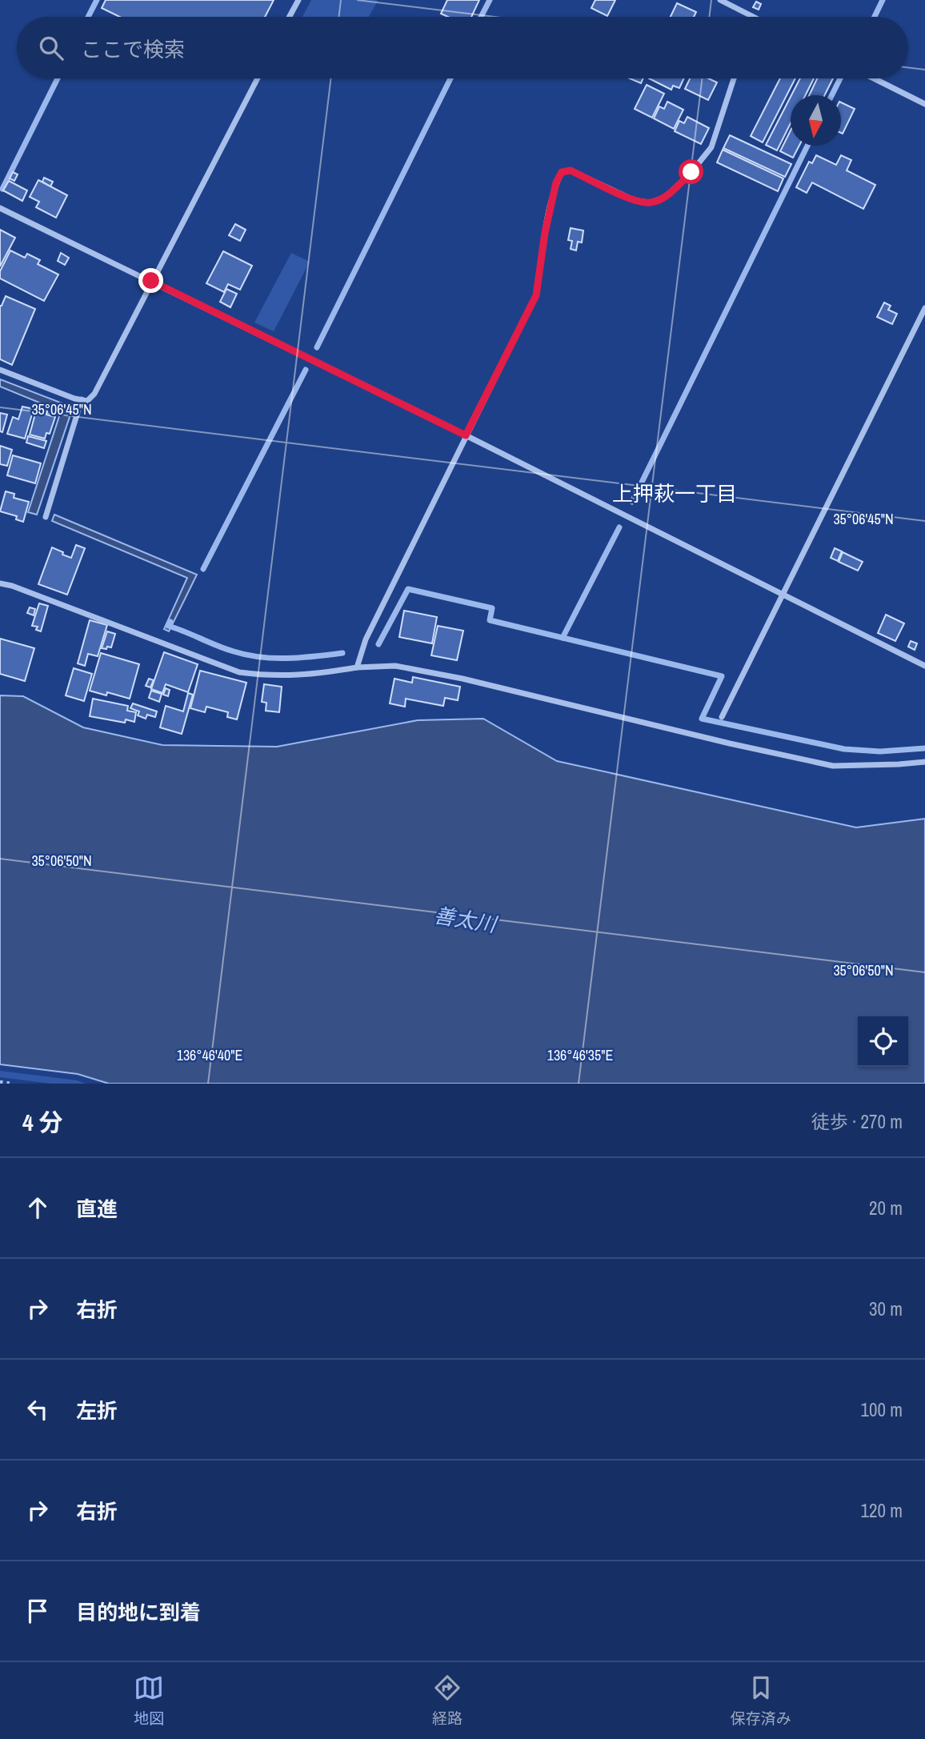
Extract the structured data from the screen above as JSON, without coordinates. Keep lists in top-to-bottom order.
{
  "districts": ["上押萩一丁目"],
  "water": ["善太川"],
  "north": "bottom",
  "page": {
    "search": "ここで検索",
    "heading": ["4 分", "徒歩 · 270 m"],
    "list": [
      ["直進", "20 m"],
      ["右折", "30 m"],
      ["左折", "100 m"],
      ["右折", "120 m"],
      "目的地に到着"
    ],
    "nav": ["地図", "経路", "保存済み"]
  },
  "coordinates": [
    "35°06'45\"N",
    "35°06'50\"N",
    "136°46'40\"E",
    "136°46'35\"E"
  ]
}
